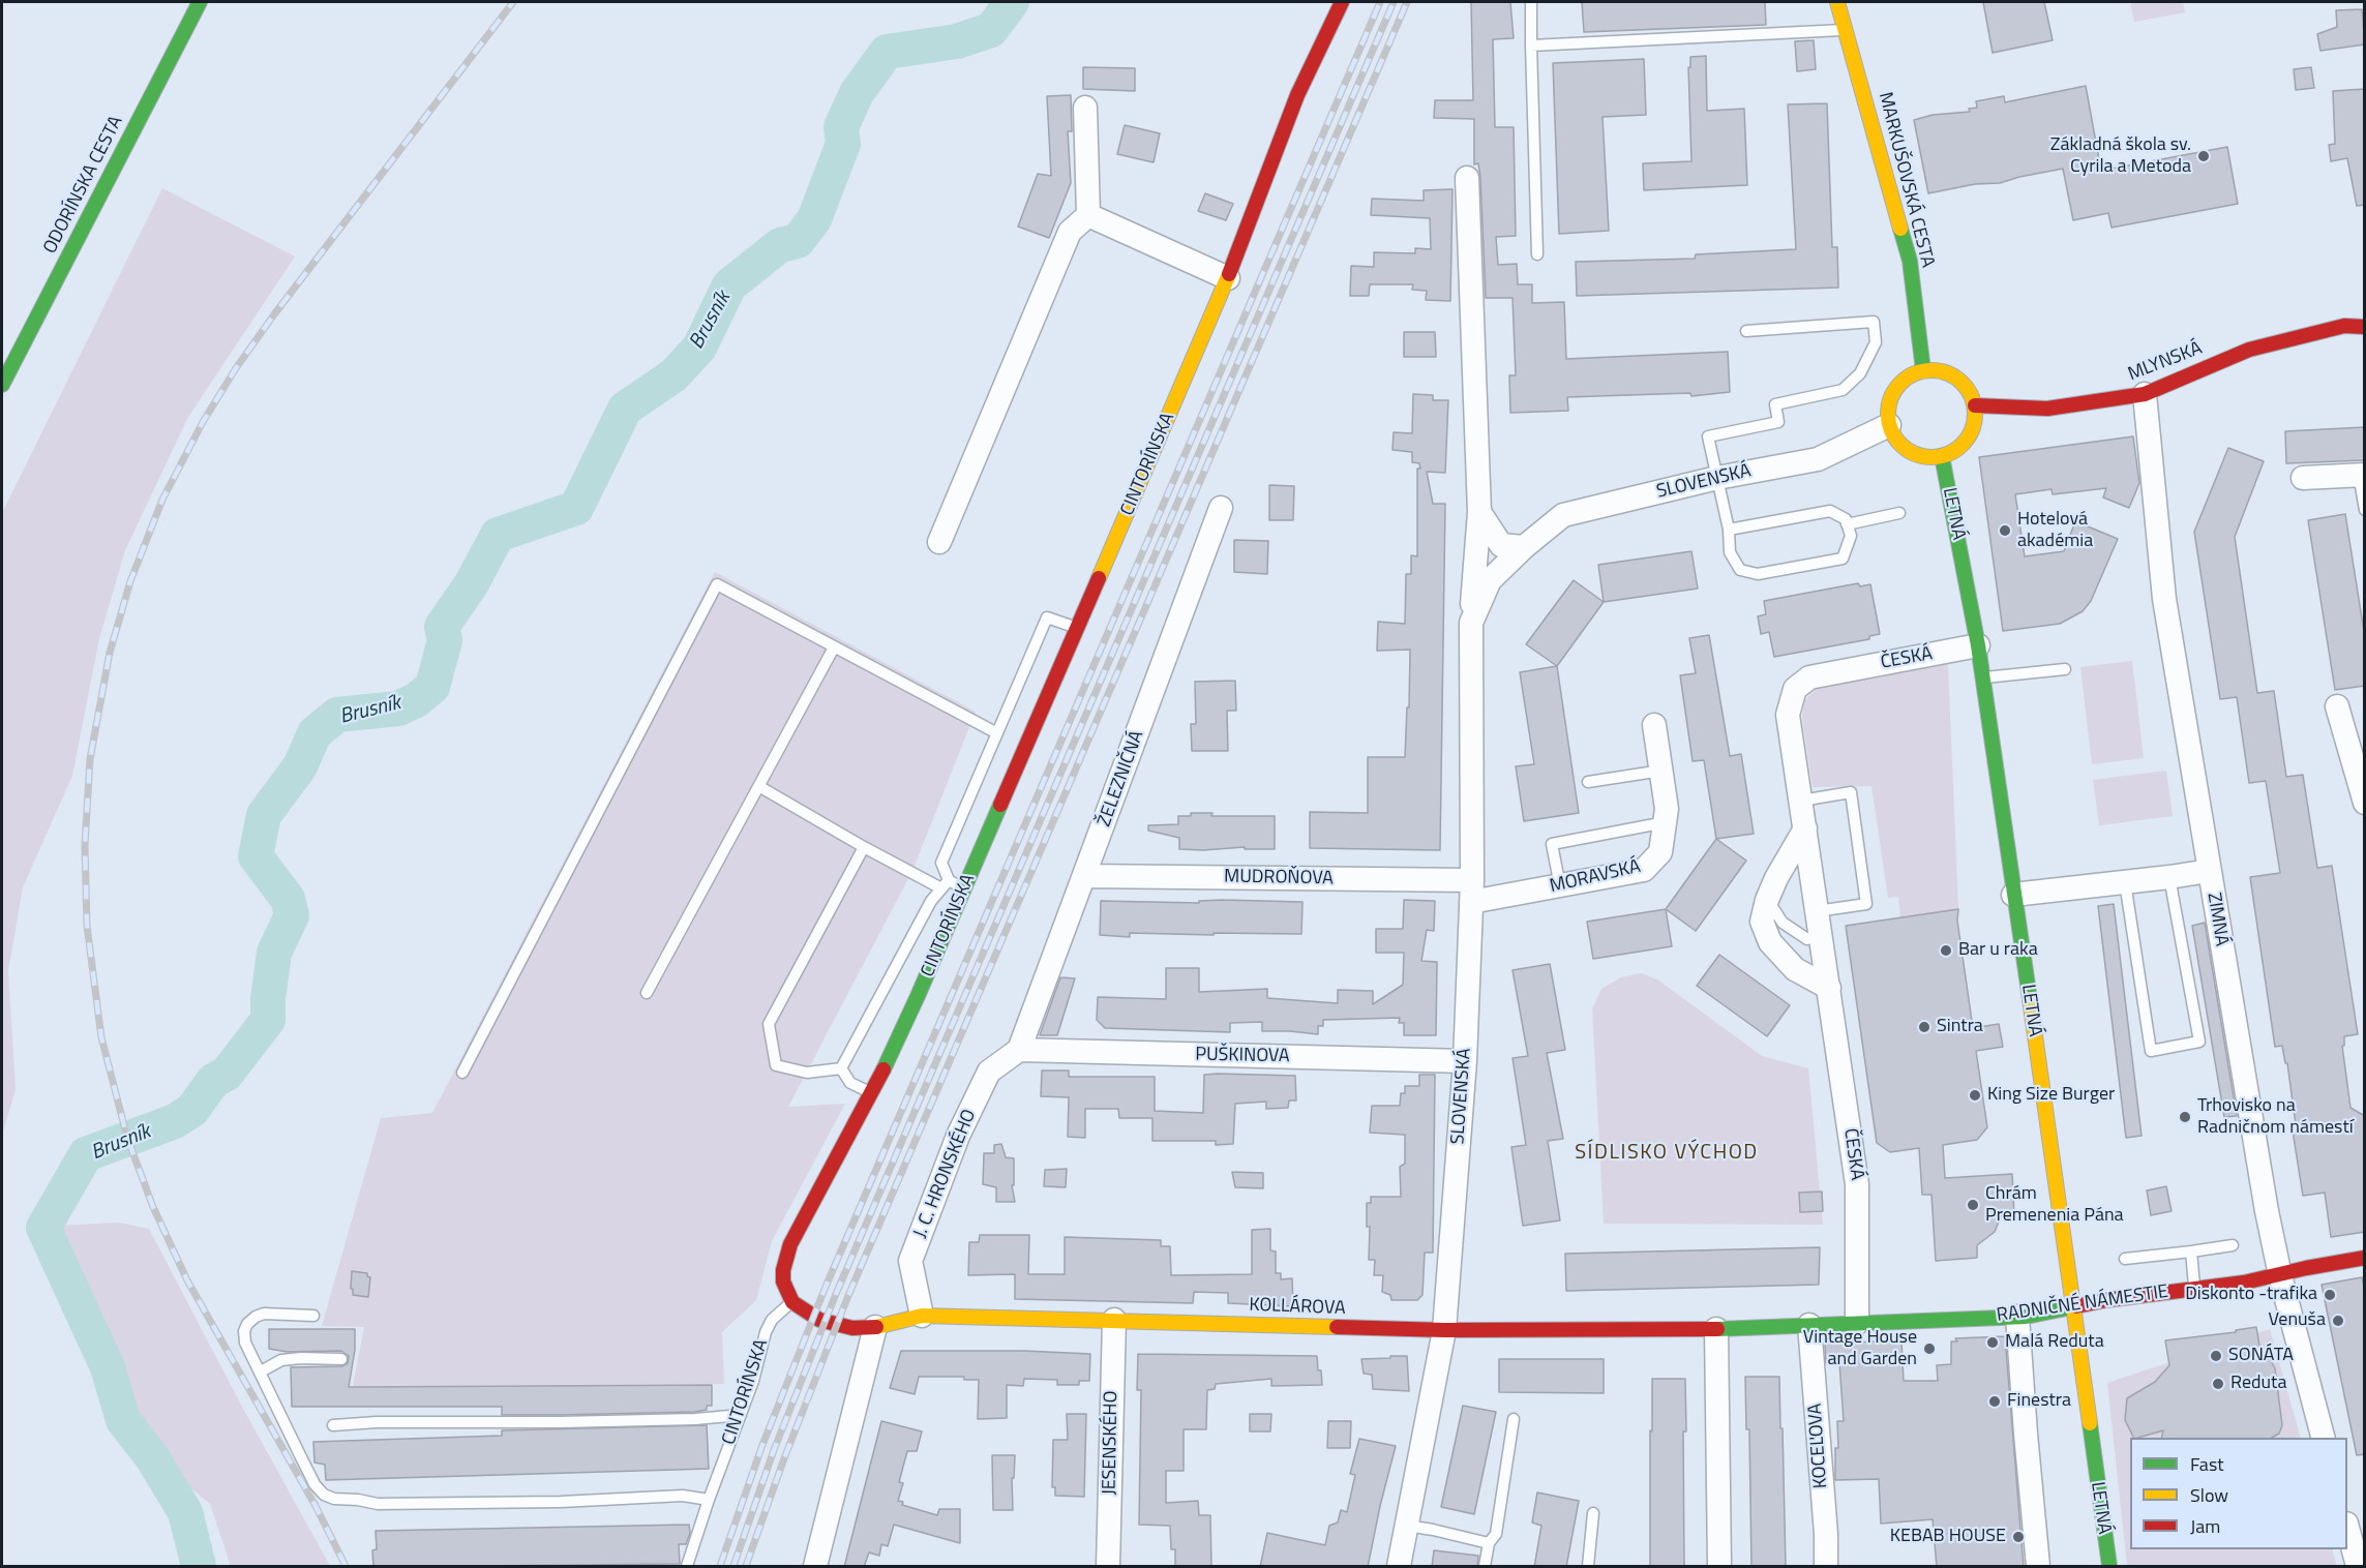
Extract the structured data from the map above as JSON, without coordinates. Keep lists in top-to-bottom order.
{
  "streets": {
    "street": [
      "MARKUŠOVSKÁ CESTA",
      "ODORÍNSKA CESTA",
      "MLYNSKÁ",
      "CINTORÍNSKA",
      "SLOVENSKÁ",
      "LETNÁ",
      "ČESKÁ",
      "ŽELEZNIČNÁ",
      "MORAVSKÁ",
      "MUDROŇOVA",
      "ZIMNÁ",
      "PUŠKINOVA",
      "J. C. HRONSKÉHO",
      "RADNIČNÉ NÁMESTIE",
      "KOLLÁROVA",
      "JESENSKÉHO",
      "KOCEĽOVA"
    ]
  },
  "crossings": [
    ["MARKUŠOVSKÁ CESTA", "MLYNSKÁ"],
    ["MARKUŠOVSKÁ CESTA", "SLOVENSKÁ"],
    ["MARKUŠOVSKÁ CESTA", "LETNÁ"],
    ["MLYNSKÁ", "SLOVENSKÁ"],
    ["MLYNSKÁ", "LETNÁ"],
    ["MLYNSKÁ", "ZIMNÁ"],
    ["CINTORÍNSKA", "KOLLÁROVA"],
    ["SLOVENSKÁ", "LETNÁ"],
    ["SLOVENSKÁ", "MORAVSKÁ"],
    ["SLOVENSKÁ", "MUDROŇOVA"],
    ["SLOVENSKÁ", "PUŠKINOVA"],
    ["SLOVENSKÁ", "KOLLÁROVA"],
    ["LETNÁ", "ČESKÁ"],
    ["LETNÁ", "RADNIČNÉ NÁMESTIE"],
    ["ČESKÁ", "RADNIČNÉ NÁMESTIE"],
    ["ŽELEZNIČNÁ", "MUDROŇOVA"],
    ["ŽELEZNIČNÁ", "PUŠKINOVA"],
    ["ŽELEZNIČNÁ", "J. C. HRONSKÉHO"],
    ["MORAVSKÁ", "MUDROŇOVA"],
    ["ZIMNÁ", "RADNIČNÉ NÁMESTIE"],
    ["PUŠKINOVA", "J. C. HRONSKÉHO"],
    ["J. C. HRONSKÉHO", "KOLLÁROVA"],
    ["RADNIČNÉ NÁMESTIE", "KOLLÁROVA"],
    ["RADNIČNÉ NÁMESTIE", "KOCEĽOVA"],
    ["KOLLÁROVA", "JESENSKÉHO"],
    ["KOLLÁROVA", "KOCEĽOVA"]
  ],
  "districts": ["SÍDLISKO VÝCHOD"],
  "water": ["Brusník"],
  "places": [
    "Základná škola sv. Cyrila a Metoda",
    "Hotelová akadémia",
    "Bar u raka",
    "Sintra",
    "King Size Burger",
    "Trhovisko na Radničnom námestí",
    "Chrám Premenenia Pána",
    "Diskonto -trafika",
    "Venuša",
    "Malá Reduta",
    "Vintage House and Garden",
    "SONÁTA",
    "Reduta",
    "Finestra",
    "KEBAB HOUSE"
  ],
  "legend": ["Fast", "Slow", "Jam"]
}
